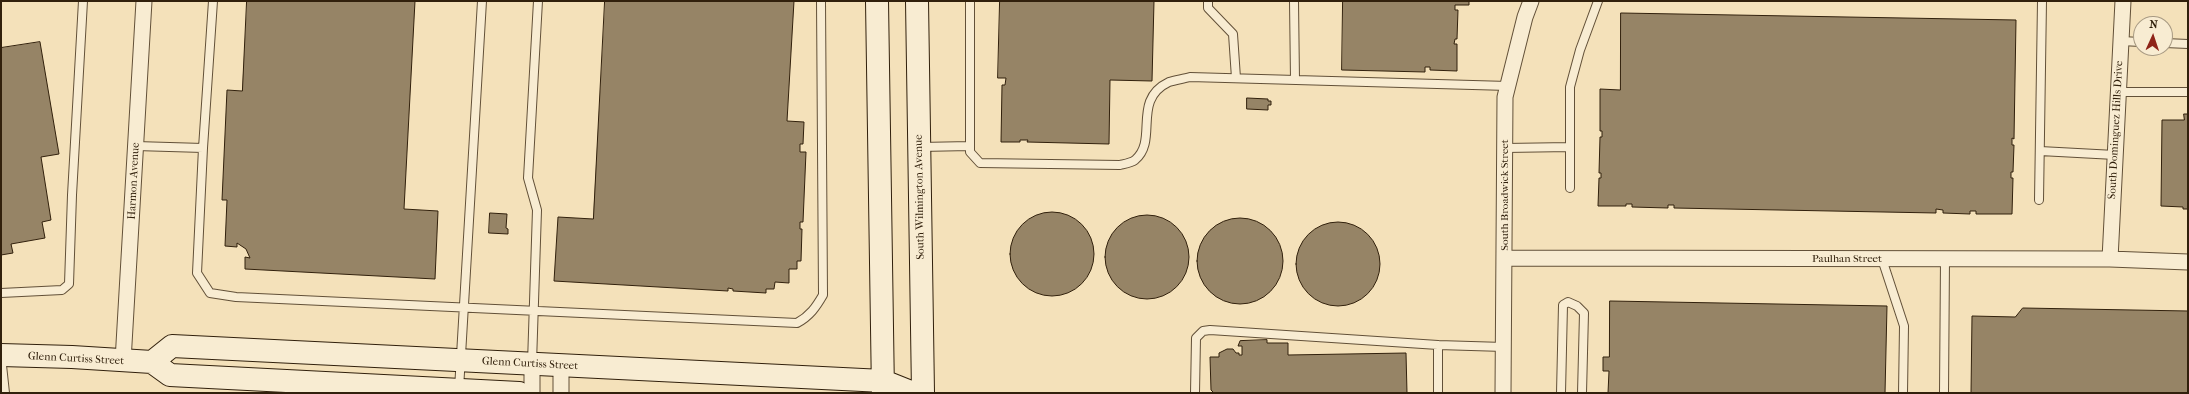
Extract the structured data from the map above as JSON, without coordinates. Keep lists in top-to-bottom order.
{
  "streets": {
    "street": [
      "South Dominguez Hills Drive",
      "Harmon Avenue",
      "South Broadwick Street",
      "South Wilmington Avenue",
      "Paulhan Street",
      "Glenn Curtiss Street"
    ]
  },
  "crossings": [
    ["South Dominguez Hills Drive", "Paulhan Street"],
    ["Harmon Avenue", "Glenn Curtiss Street"],
    ["South Broadwick Street", "Paulhan Street"]
  ],
  "north": "top"
}
